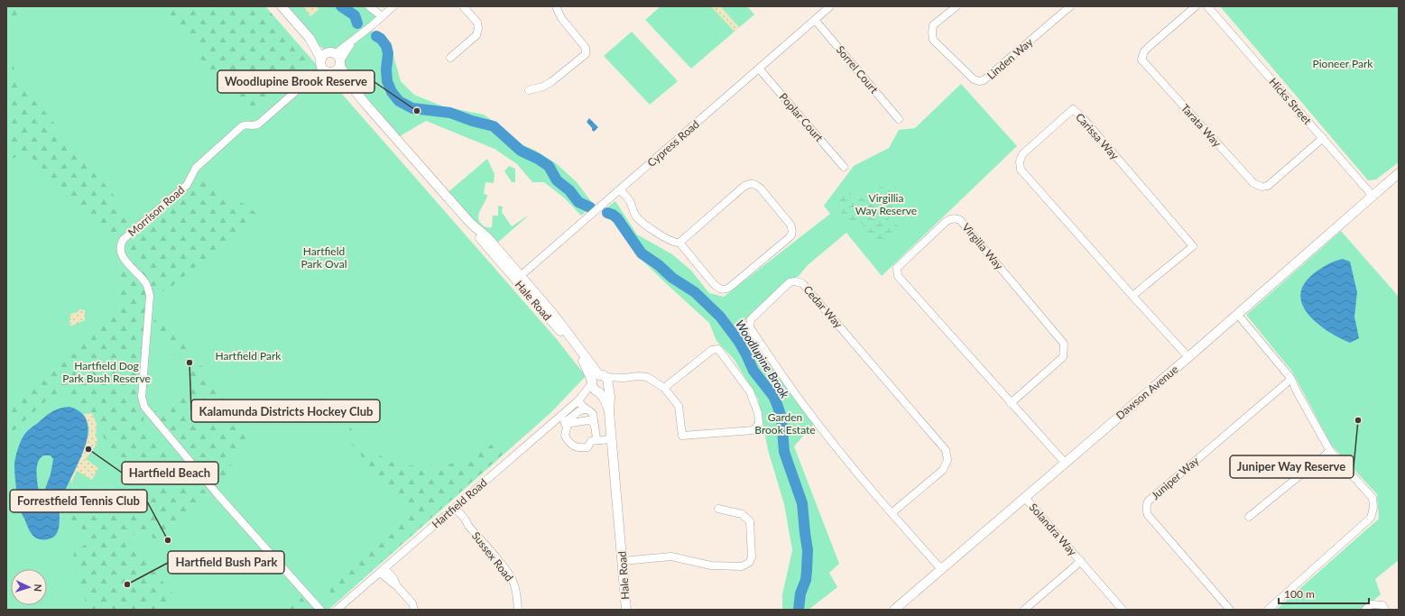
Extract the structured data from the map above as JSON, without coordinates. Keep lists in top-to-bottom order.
{
  "streets": {
    "main road": ["Hale Road", "Dawson Avenue"],
    "street": [
      "Linden Way",
      "Sorrel Court",
      "Hicks Street",
      "Poplar Court",
      "Tarata Way",
      "Carissa Way",
      "Cypress Road",
      "Morrison Road",
      "Virgilia Way",
      "Cedar Way",
      "Juniper Way",
      "Hartfield Road",
      "Solandra Way",
      "Sussex Road"
    ]
  },
  "crossings": [
    ["Sorrel Court", "Cypress Road"],
    ["Hicks Street", "Tarata Way"],
    ["Hicks Street", "Dawson Avenue"],
    ["Poplar Court", "Cypress Road"],
    ["Carissa Way", "Dawson Avenue"],
    ["Cypress Road", "Hale Road"],
    ["Virgilia Way", "Dawson Avenue"],
    ["Hale Road", "Hartfield Road"],
    ["Cedar Way", "Dawson Avenue"],
    ["Dawson Avenue", "Solandra Way"],
    ["Hartfield Road", "Sussex Road"]
  ],
  "water": ["Woodlupine Brook"],
  "parks": [
    "Pioneer Park",
    "Virgillia Way Reserve",
    "Hartfield Park Oval",
    "Hartfield Park",
    "Hartfield Dog Park Bush Reserve",
    "Garden Brook Estate"
  ],
  "places": [
    "Woodlupine Brook Reserve",
    "Kalamunda Districts Hockey Club",
    "Juniper Way Reserve",
    "Hartfield Beach",
    "Forrestfield Tennis Club",
    "Hartfield Bush Park"
  ],
  "scale_bar": "100 m",
  "north": "right"
}
